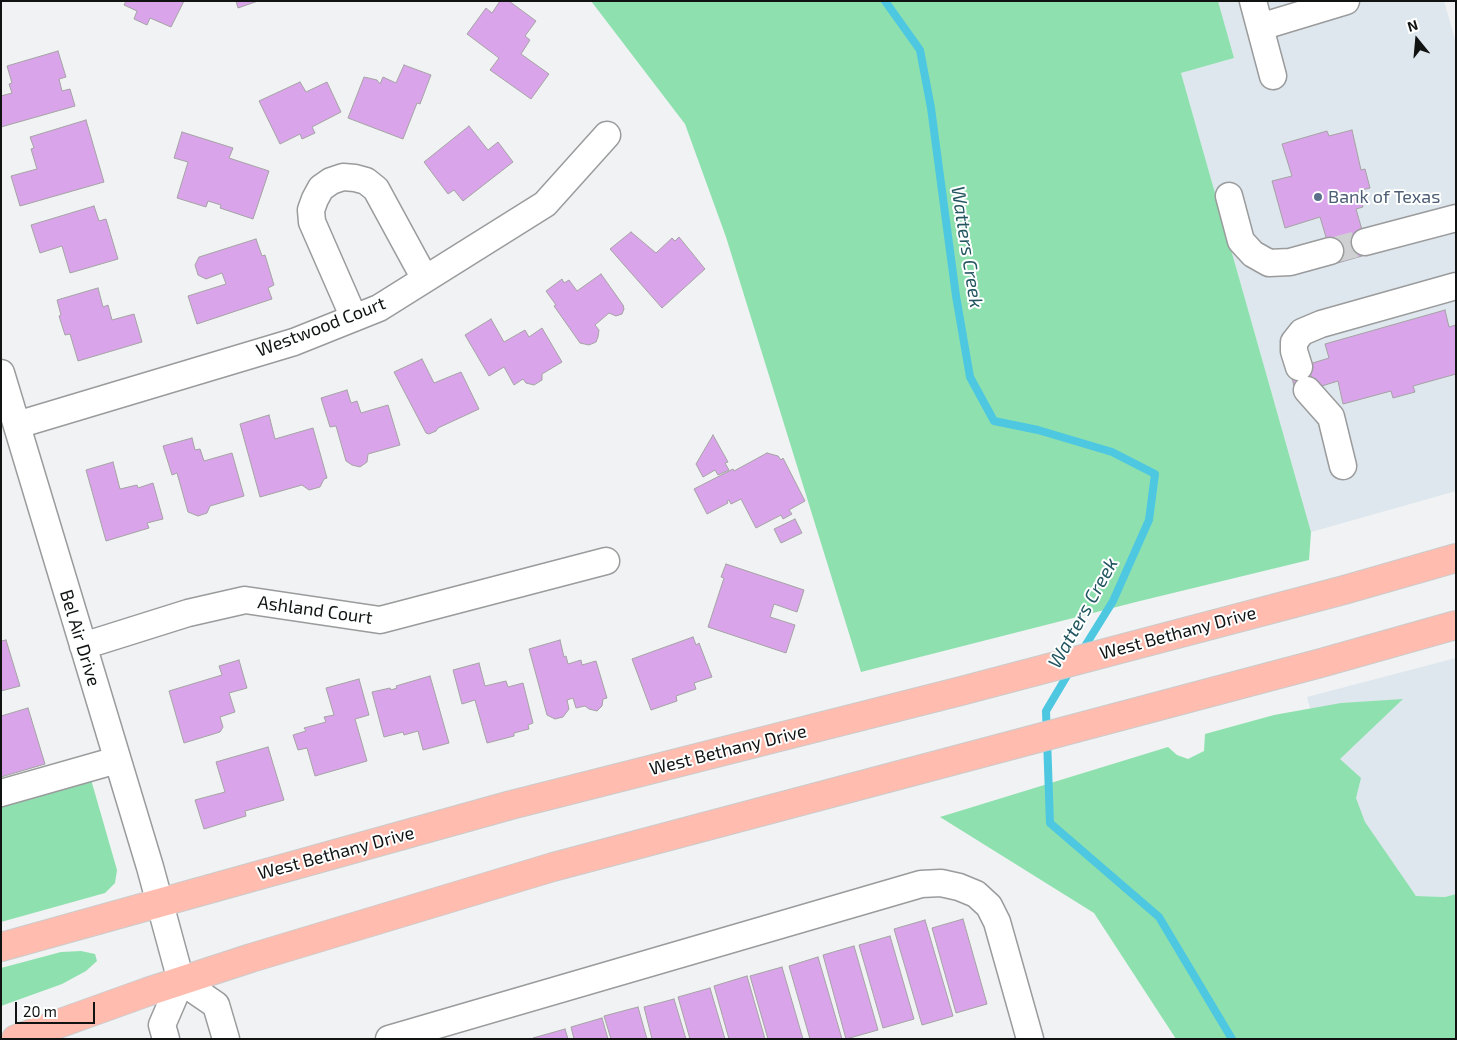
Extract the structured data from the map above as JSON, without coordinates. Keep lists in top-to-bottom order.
{
  "streets": {
    "main road": ["West Bethany Drive"],
    "street": ["Westwood Court", "Ashland Court", "Bel Air Drive"]
  },
  "crossings": [
    ["Westwood Court", "Bel Air Drive"],
    ["Ashland Court", "Bel Air Drive"],
    ["West Bethany Drive", "Bel Air Drive"]
  ],
  "water": ["Watters Creek"],
  "places": ["Bank of Texas"],
  "scale_bar": "20 m",
  "north": "top"
}
